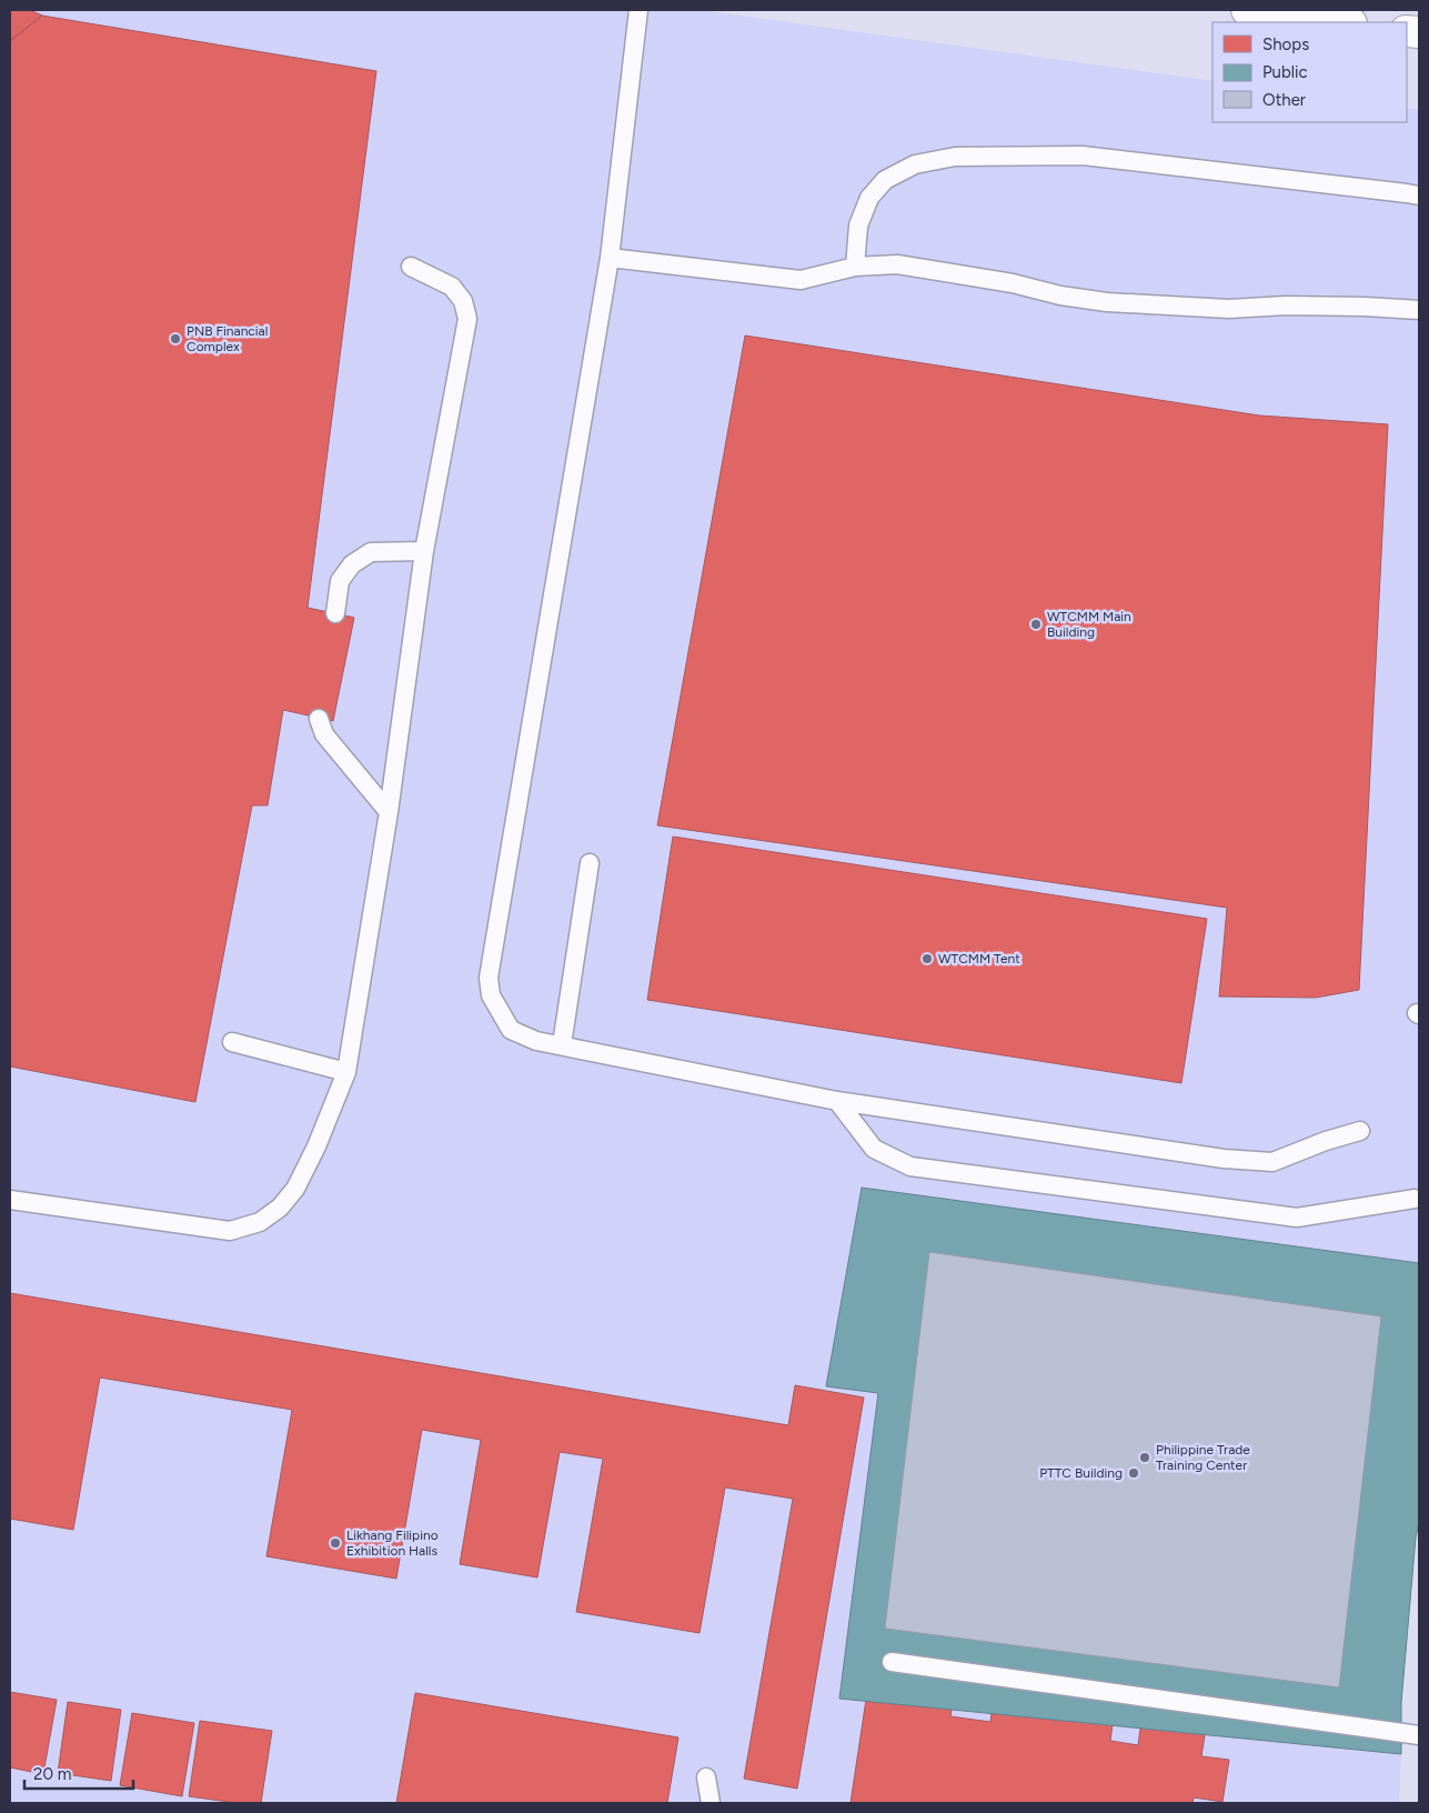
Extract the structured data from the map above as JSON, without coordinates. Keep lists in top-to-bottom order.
{
  "places": [
    "PNB Financial Complex",
    "WTCMM Main Building",
    "WTCMM Tent",
    "Philippine Trade Training Center",
    "PTTC Building",
    "Likhang Filipino Exhibition Halls"
  ],
  "legend": ["Shops", "Public", "Other"],
  "scale_bar": "20 m"
}
